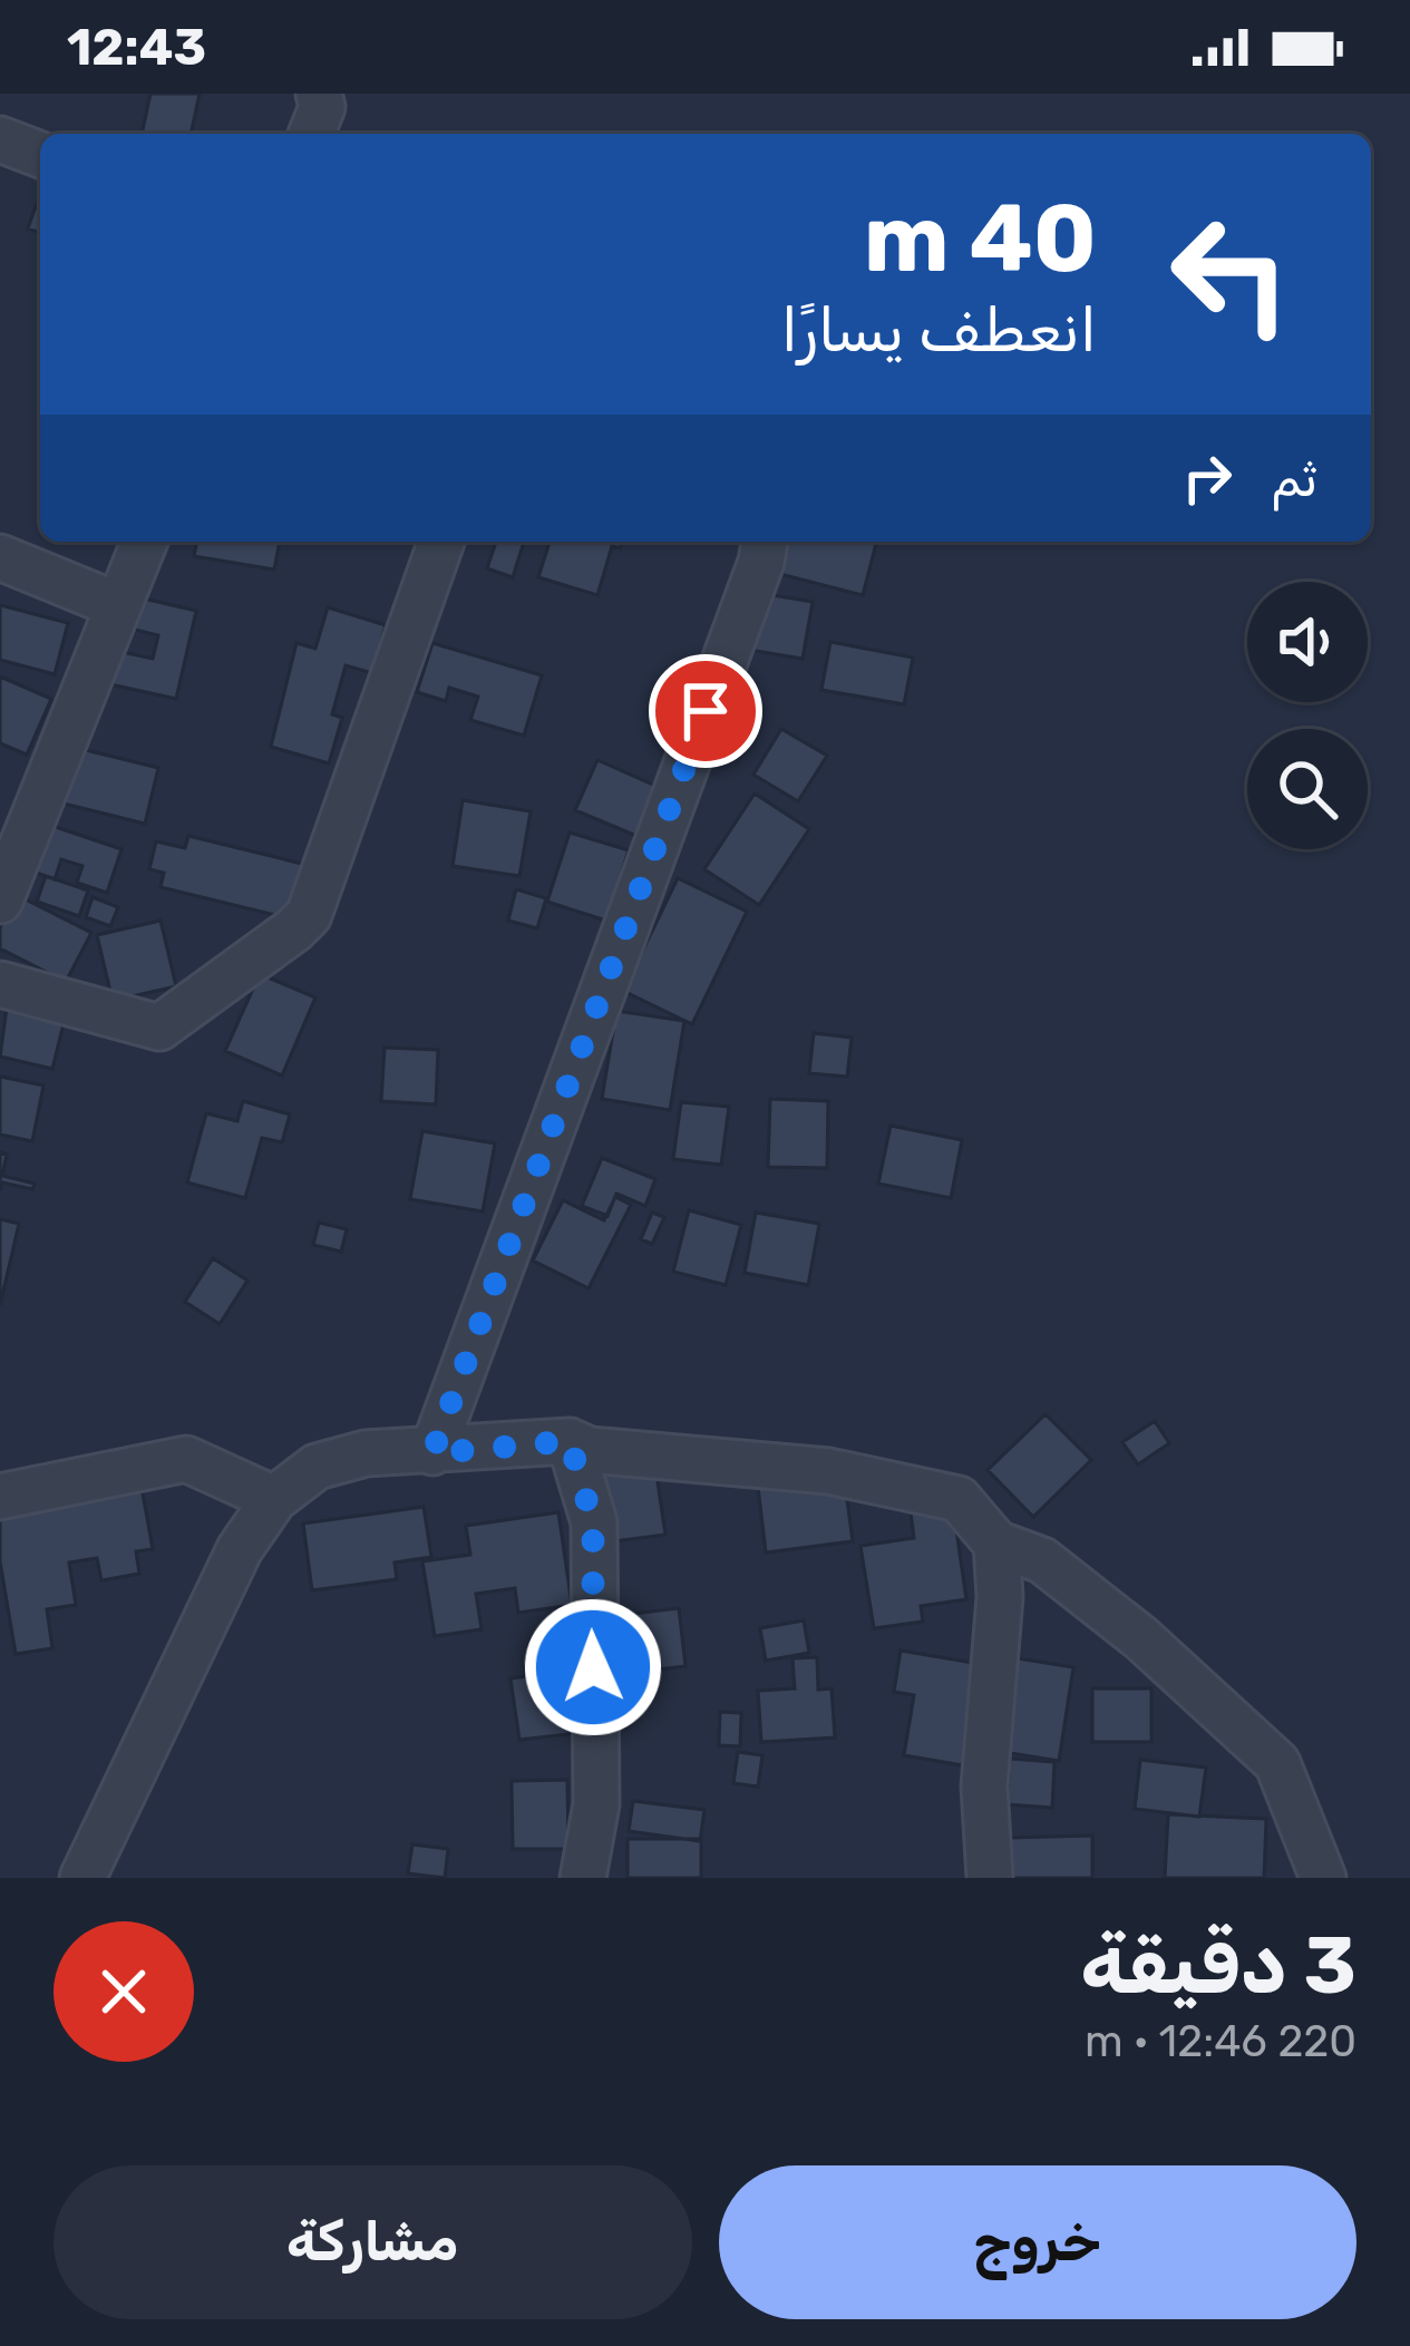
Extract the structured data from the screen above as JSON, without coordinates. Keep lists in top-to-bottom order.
{
  "page": {
    "status": "12:43",
    "turn": ["40 m", "انعطف يسارًا"],
    "then": "ثم",
    "heading": ["3 دقيقة", "220 m · 12:46"],
    "buttons": ["خروج", "مشاركة"]
  }
}
